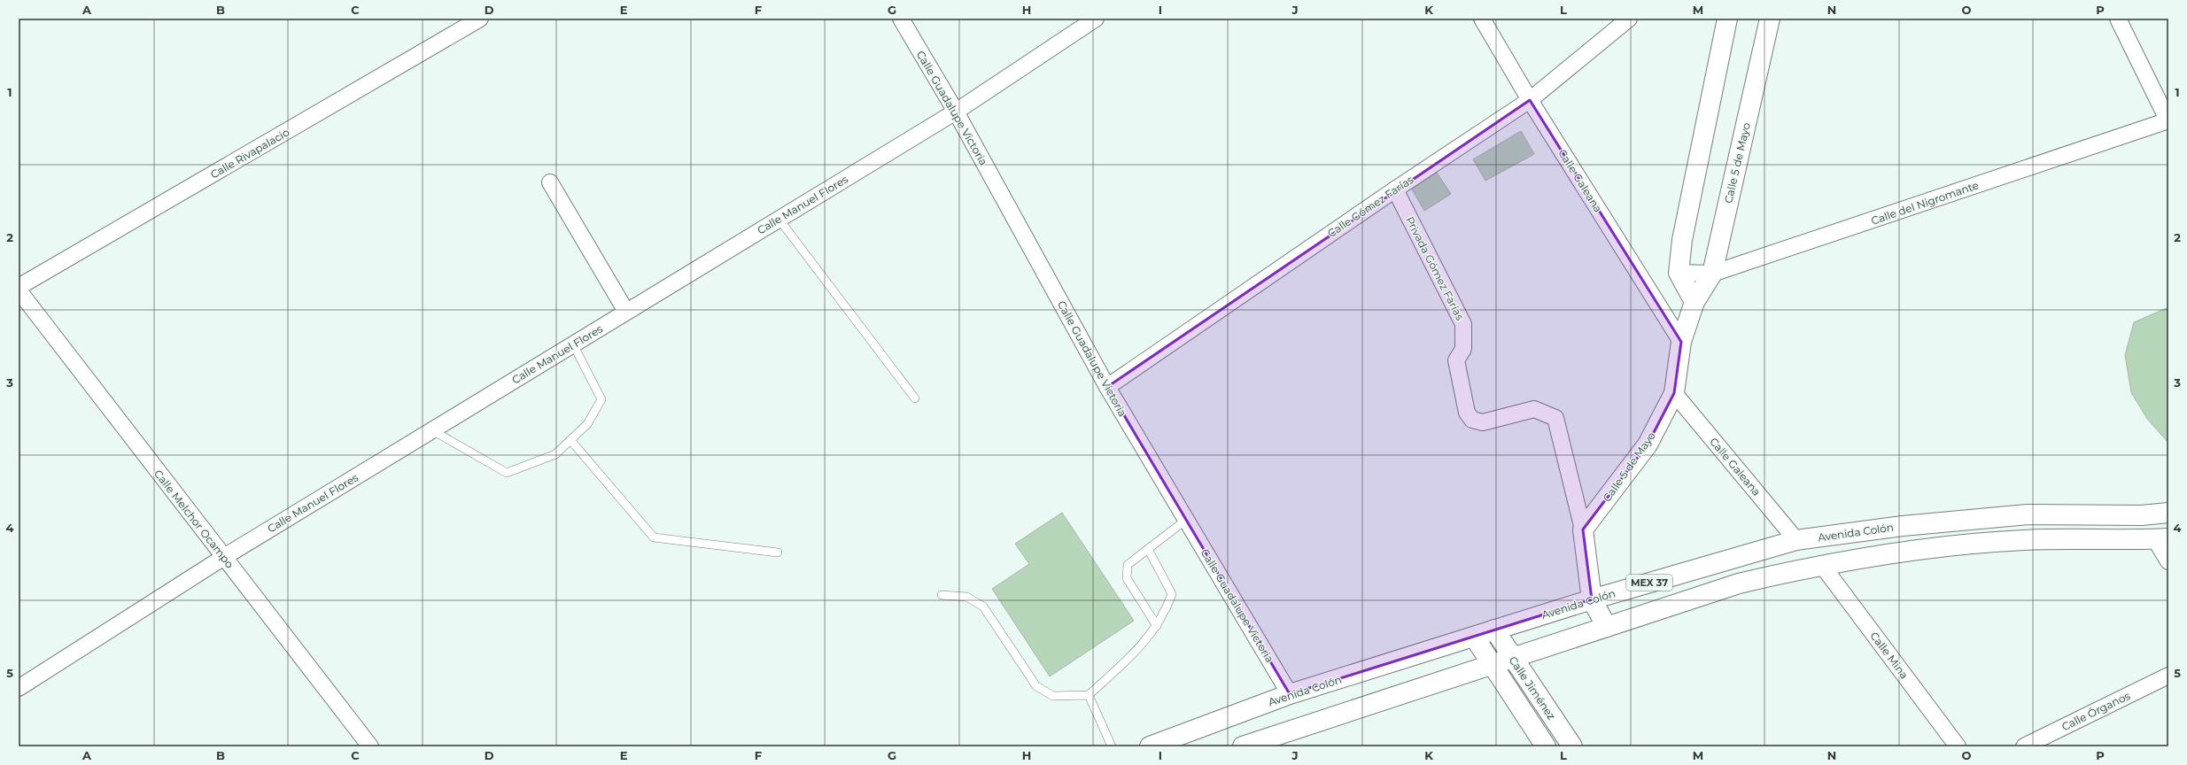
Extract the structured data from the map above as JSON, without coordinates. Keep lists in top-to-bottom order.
{
  "streets": {
    "main road": [
      "Calle 5 de Mayo",
      "Avenida Colón",
      "MEX 37",
      "Calle Jiménez"
    ],
    "street": [
      "Calle Guadalupe Victoria",
      "Calle Rivapalacio",
      "Calle Galeana",
      "Calle del Nigromante",
      "Calle Manuel Flores",
      "Calle Gómez Farías",
      "Privada Gómez Farías",
      "Calle Melchor Ocampo",
      "Calle Mina",
      "Calle Órganos"
    ]
  },
  "crossings": [
    ["Calle Guadalupe Victoria", "Calle Manuel Flores"],
    ["Calle Guadalupe Victoria", "Calle Gómez Farías"],
    ["Calle Guadalupe Victoria", "Avenida Colón"],
    ["Calle 5 de Mayo", "Calle Galeana"],
    ["Calle 5 de Mayo", "Calle del Nigromante"],
    ["Calle 5 de Mayo", "Privada Gómez Farías"],
    ["Calle Galeana", "Calle Gómez Farías"],
    ["Calle Galeana", "Avenida Colón"],
    ["Calle Manuel Flores", "Calle Melchor Ocampo"],
    ["Calle Gómez Farías", "Privada Gómez Farías"],
    ["Avenida Colón", "Calle Jiménez"],
    ["MEX 37", "Calle Mina"],
    ["MEX 37", "Calle Jiménez"]
  ],
  "grid": {
    "columns": [
      "A",
      "B",
      "C",
      "D",
      "E",
      "F",
      "G",
      "H",
      "I",
      "J",
      "K",
      "L",
      "M",
      "N",
      "O",
      "P"
    ],
    "rows": [
      "1",
      "2",
      "3",
      "4",
      "5"
    ]
  }
}
